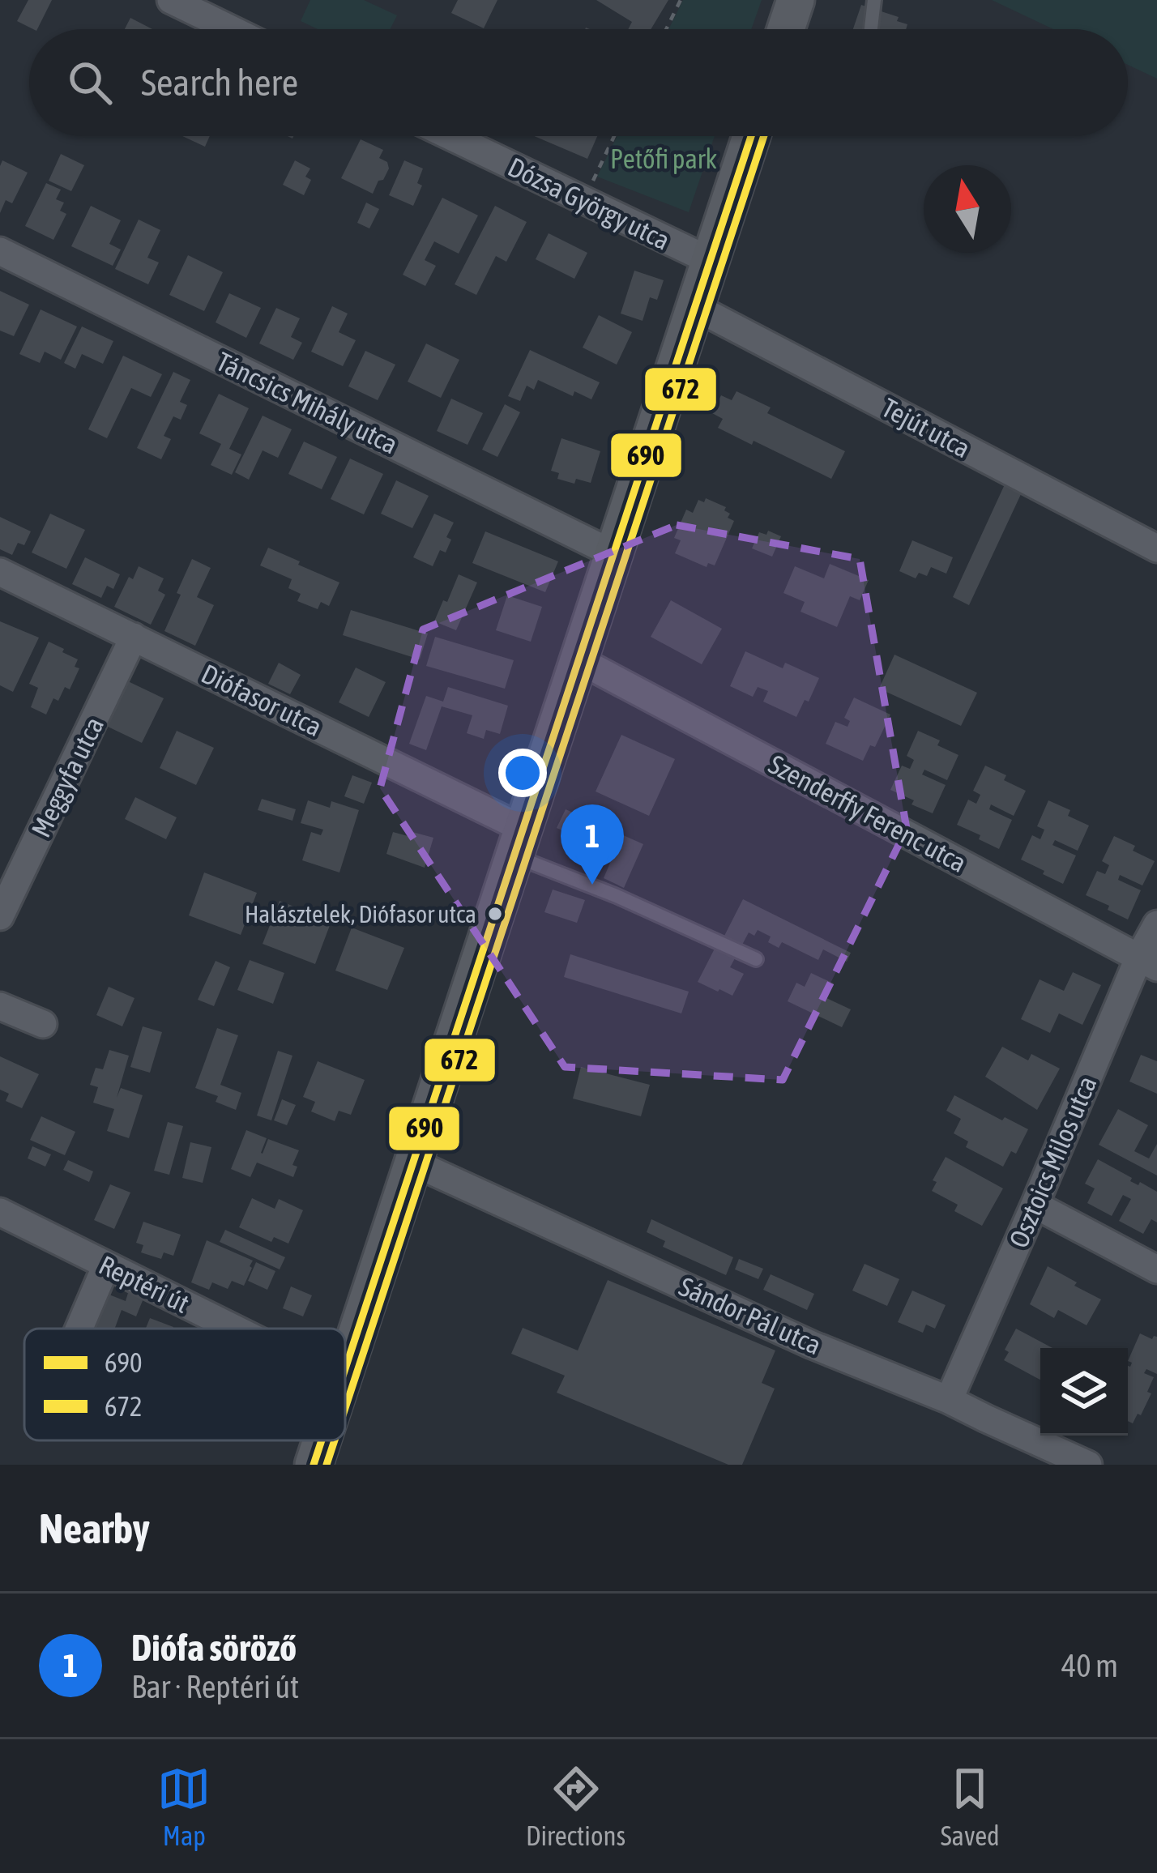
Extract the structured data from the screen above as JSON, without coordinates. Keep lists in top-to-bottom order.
{
  "streets": {
    "street": [
      "Dózsa György utca",
      "Táncsics Mihály utca",
      "Tejút utca",
      "Diófasor utca",
      "Meggyfa utca",
      "Szenderffy Ferenc utca",
      "Osztoics Milos utca",
      "Reptéri út",
      "Sándor Pál utca"
    ]
  },
  "crossings": [
    ["Diófasor utca", "Meggyfa utca"],
    ["Szenderffy Ferenc utca", "Osztoics Milos utca"],
    ["Osztoics Milos utca", "Sándor Pál utca"]
  ],
  "parks": ["Petőfi park"],
  "places": ["Halásztelek, Diófasor utca"],
  "lines": ["transit line 690", "transit line 672"],
  "legend": ["690", "672"],
  "north": "top",
  "page": {
    "search": "Search here",
    "pins": "1",
    "heading": "Nearby",
    "list": [
      {
        "mark": "1",
        "name": "Diófa söröző",
        "note": "Bar · Reptéri út",
        "value": "40 m"
      }
    ],
    "nav": ["Map", "Directions", "Saved"]
  }
}
